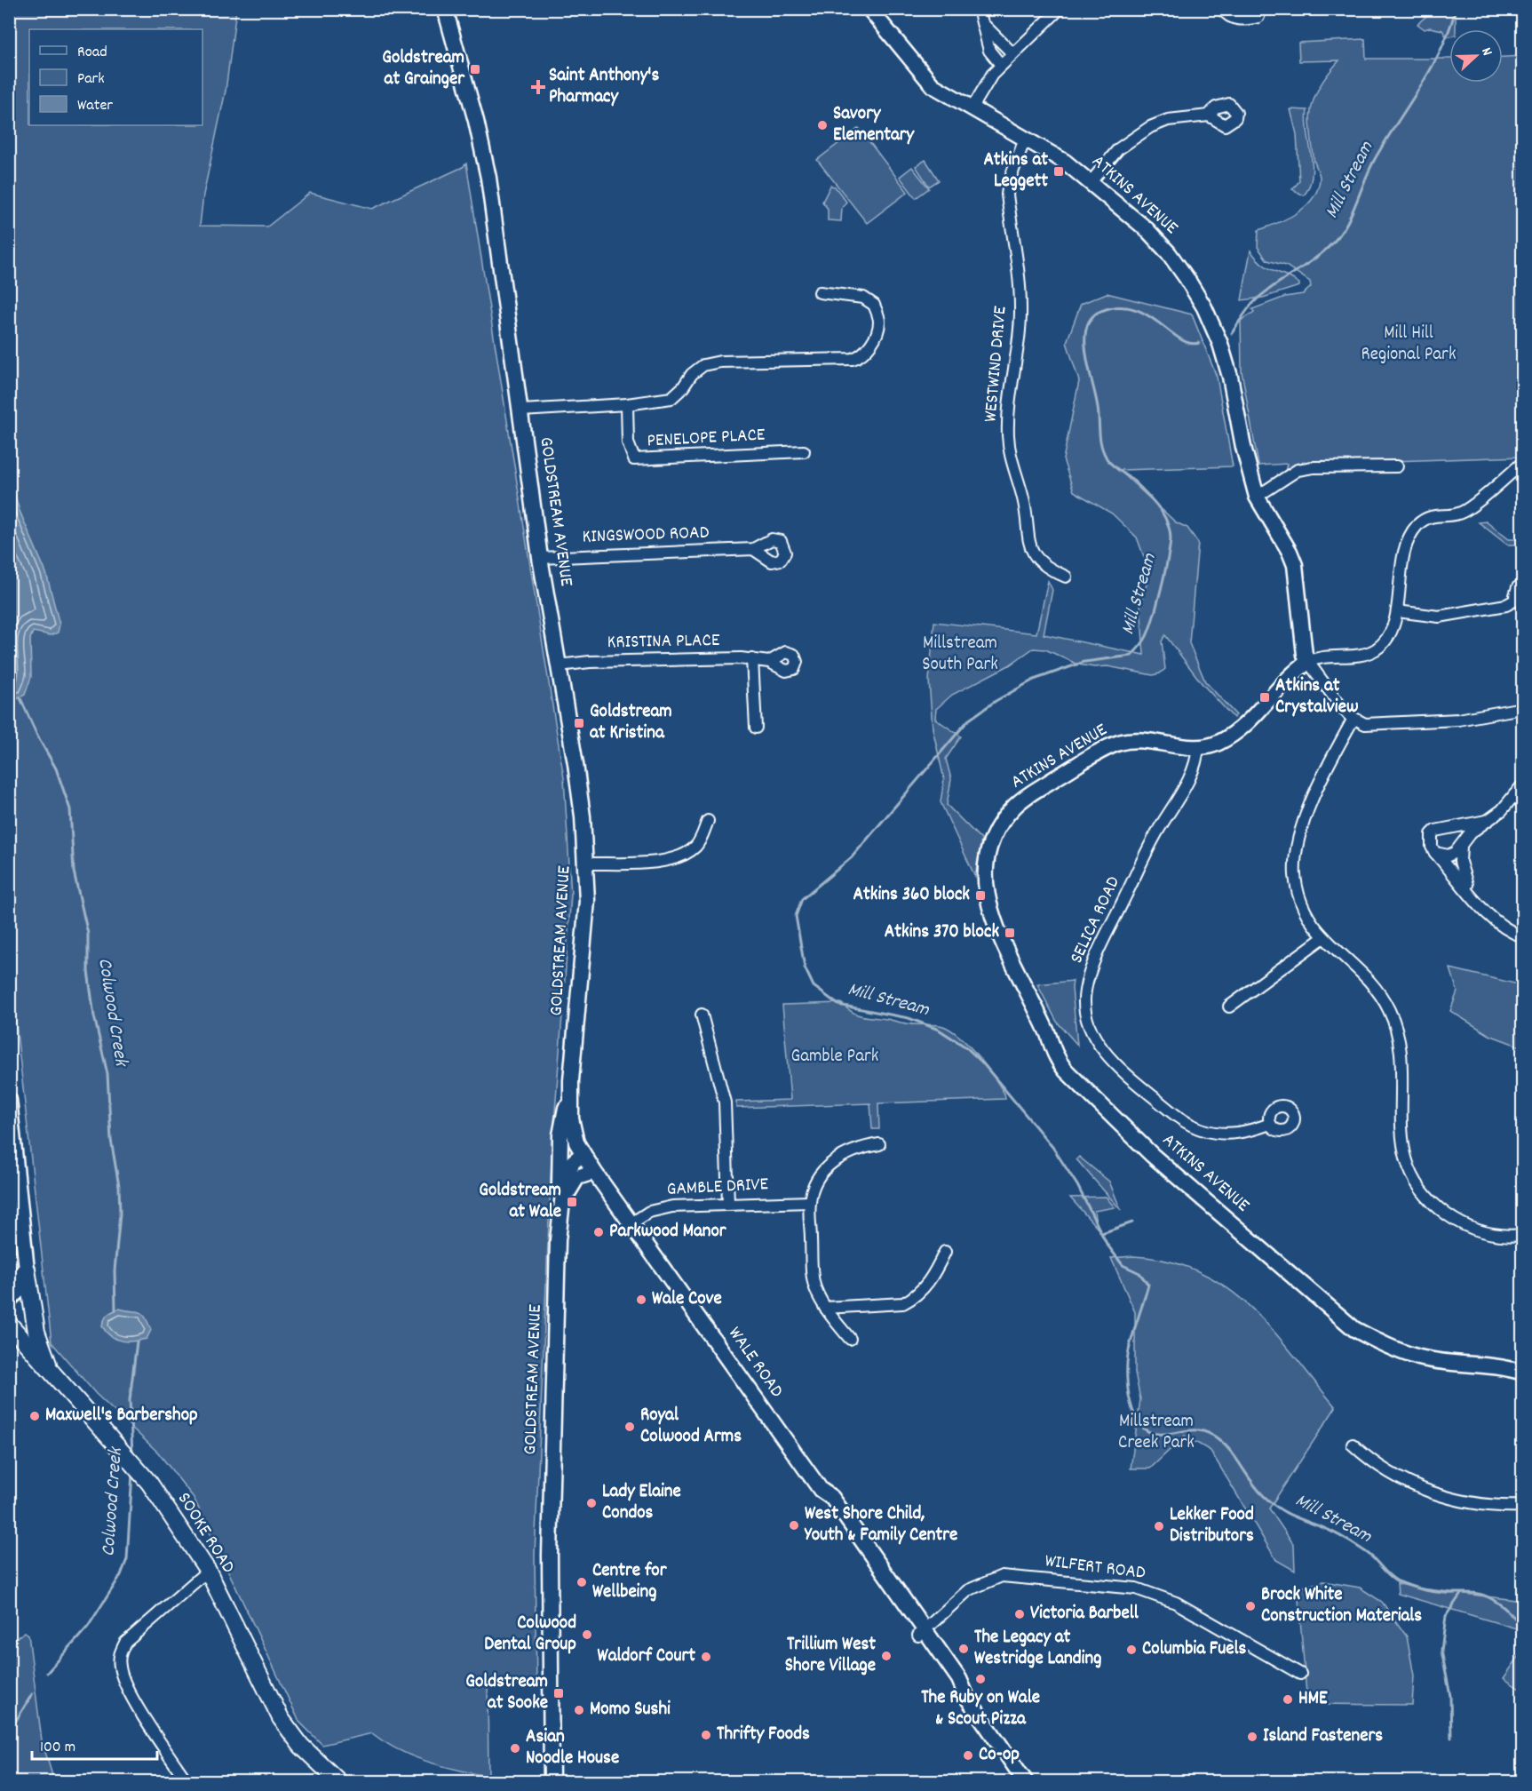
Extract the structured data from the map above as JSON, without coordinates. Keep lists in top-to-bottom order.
{
  "streets": {
    "main road": ["SOOKE ROAD"],
    "street": [
      "ATKINS AVENUE",
      "WESTWIND DRIVE",
      "PENELOPE PLACE",
      "GOLDSTREAM AVENUE",
      "KINGSWOOD ROAD",
      "KRISTINA PLACE",
      "SELICA ROAD",
      "GAMBLE DRIVE",
      "WALE ROAD",
      "WILFERT ROAD"
    ]
  },
  "crossings": [
    ["ATKINS AVENUE", "WESTWIND DRIVE"],
    ["ATKINS AVENUE", "SELICA ROAD"],
    ["GOLDSTREAM AVENUE", "KINGSWOOD ROAD"],
    ["GOLDSTREAM AVENUE", "KRISTINA PLACE"],
    ["GOLDSTREAM AVENUE", "WALE ROAD"],
    ["GAMBLE DRIVE", "WALE ROAD"],
    ["WALE ROAD", "WILFERT ROAD"]
  ],
  "water": ["Mill Stream", "Colwood Creek"],
  "parks": [
    "Mill Hill Regional Park",
    "Millstream South Park",
    "Gamble Park",
    "Millstream Creek Park"
  ],
  "places": {
    "transit": [
      "Goldstream at Grainger",
      "Atkins at Leggett",
      "Atkins at Crystalview",
      "Goldstream at Kristina",
      "Atkins 360 block",
      "Atkins 370 block",
      "Goldstream at Wale",
      "Goldstream at Sooke"
    ],
    "health": ["Saint Anthony's Pharmacy"],
    "other": [
      "Savory Elementary",
      "Parkwood Manor",
      "Wale Cove",
      "Maxwell's Barbershop",
      "Royal Colwood Arms",
      "Lady Elaine Condos",
      "West Shore Child, Youth & Family Centre",
      "Lekker Food Distributors",
      "Centre for Wellbeing",
      "Brock White Construction Materials",
      "Victoria Barbell",
      "Colwood Dental Group",
      "The Legacy at Westridge Landing",
      "Columbia Fuels",
      "Trillium West Shore Village",
      "Waldorf Court",
      "The Ruby on Wale & Scout Pizza",
      "HME",
      "Momo Sushi",
      "Thrifty Foods",
      "Island Fasteners",
      "Asian Noodle House",
      "Co-op"
    ]
  },
  "legend": ["Road", "Park", "Water"],
  "scale_bar": "100 m",
  "north": "right"
}
